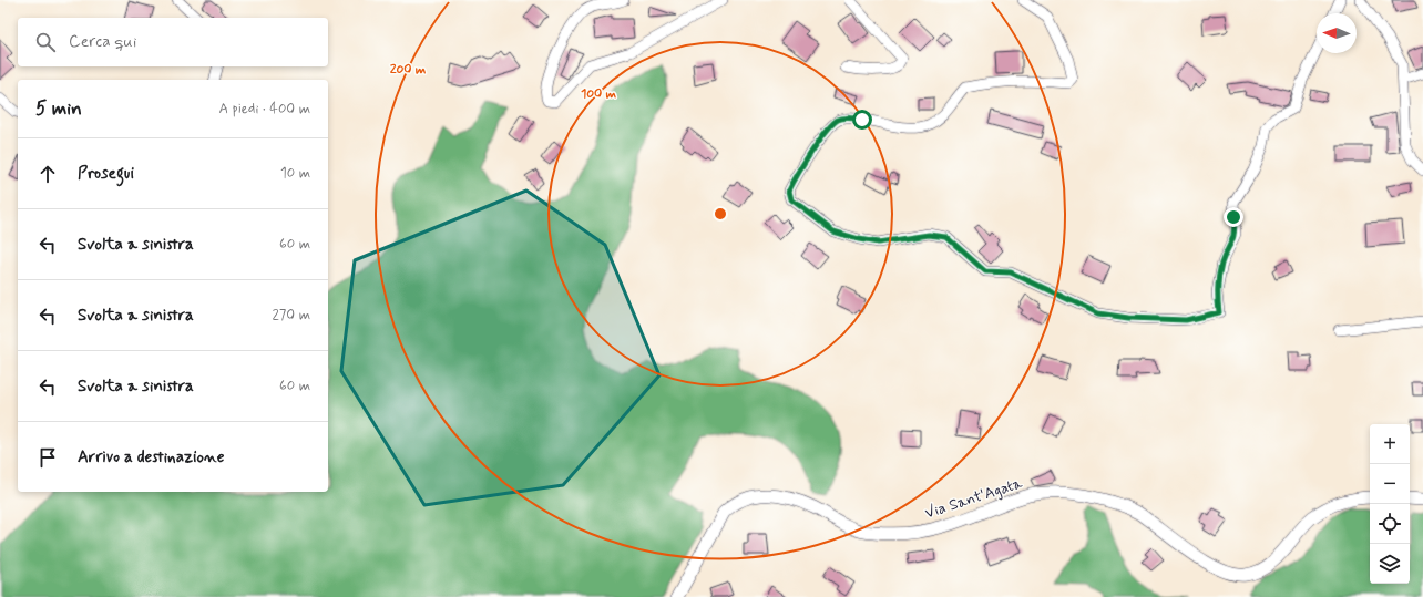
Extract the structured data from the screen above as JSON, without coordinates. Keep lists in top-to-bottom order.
{
  "streets": {
    "street": ["Via Sant'Agata"]
  },
  "north": "left",
  "page": {
    "search": "Cerca qui",
    "heading": ["5 min", "A piedi · 400 m"],
    "list": [
      ["Prosegui", "10 m"],
      ["Svolta a sinistra", "60 m"],
      ["Svolta a sinistra", "270 m"],
      ["Svolta a sinistra", "60 m"],
      "Arrivo a destinazione"
    ],
    "map_buttons": ["+", "−"]
  },
  "rings": ["200 m", "100 m"]
}
